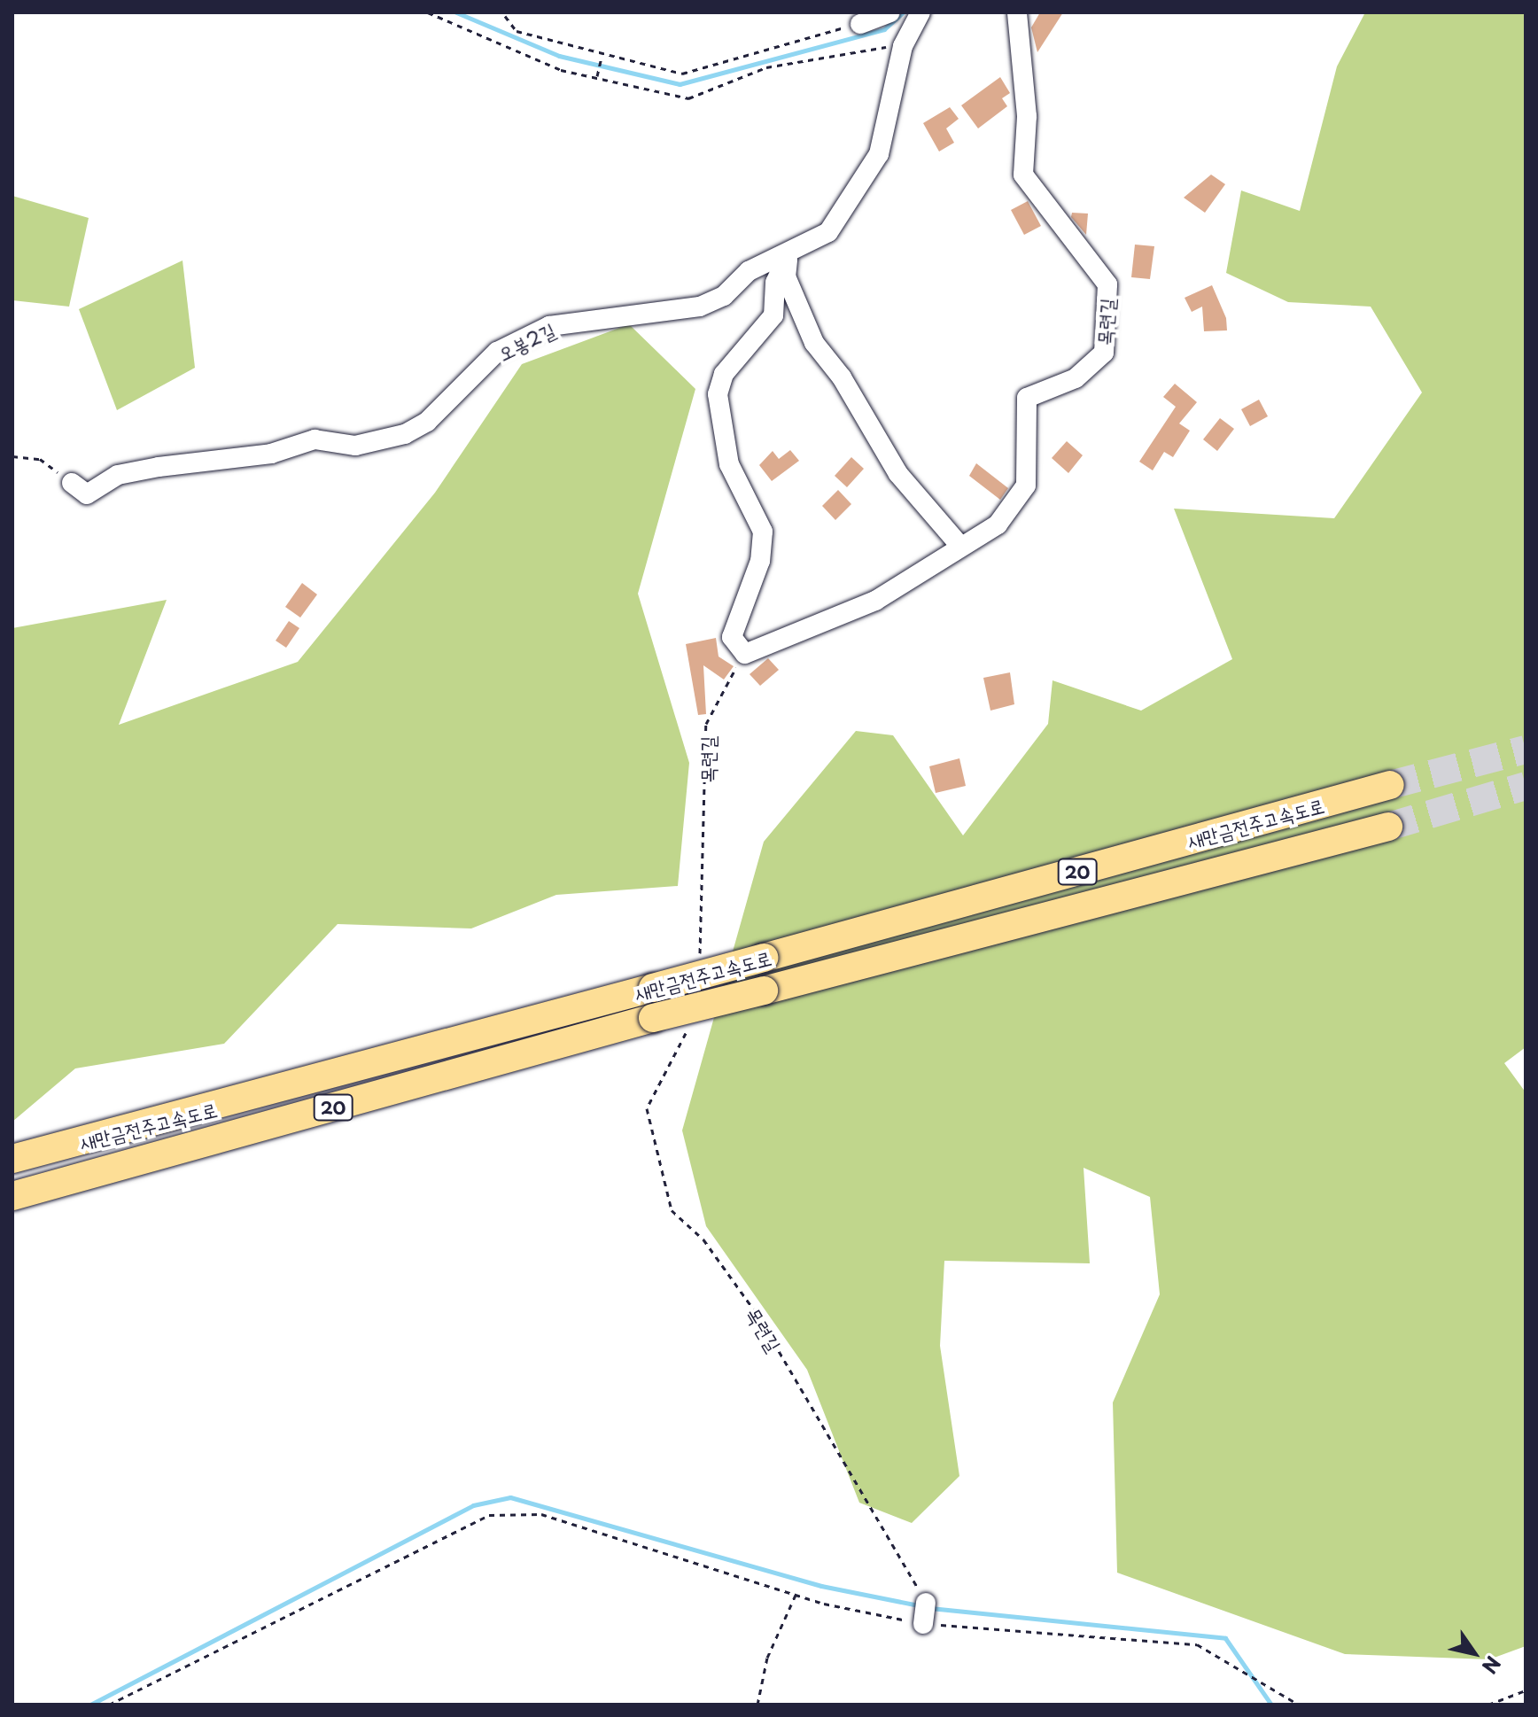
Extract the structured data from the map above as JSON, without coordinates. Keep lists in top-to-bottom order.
{
  "streets": {
    "highway": ["새만금전주고속도로", "20"],
    "street": ["목련길", "오봉2길"]
  },
  "north": "bottom right"
}
